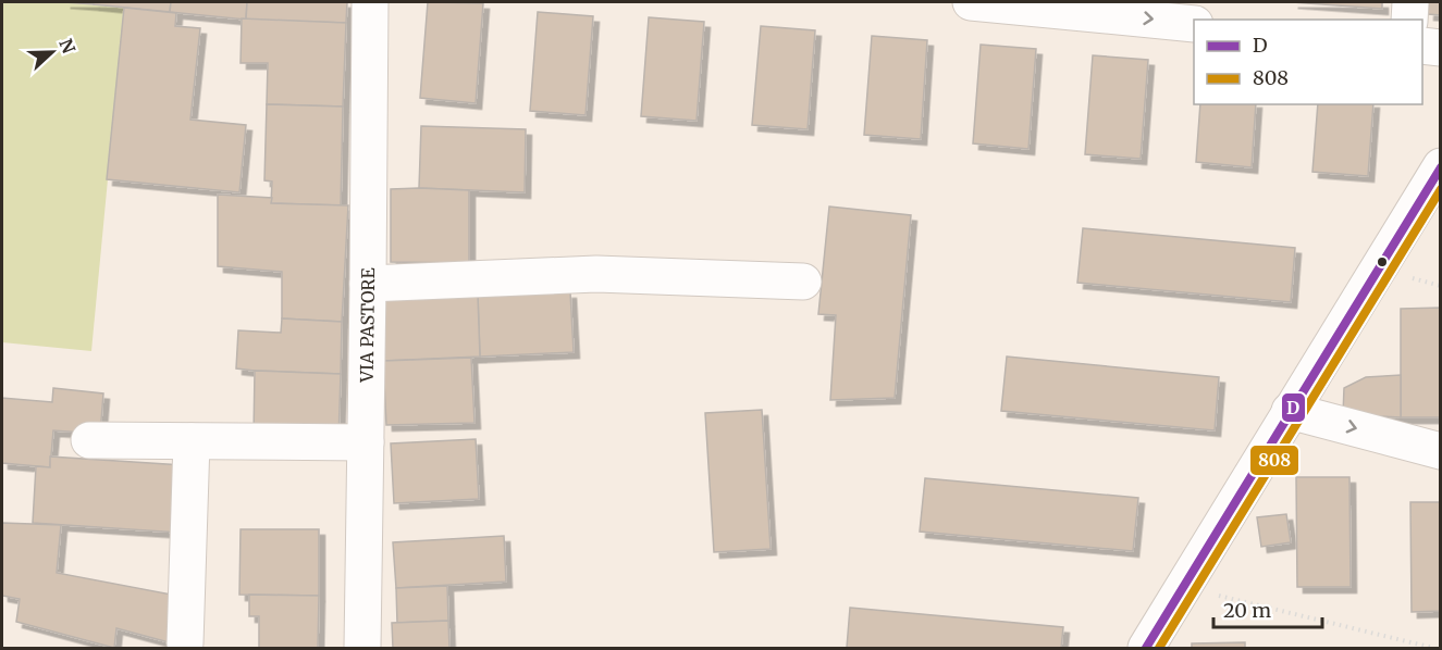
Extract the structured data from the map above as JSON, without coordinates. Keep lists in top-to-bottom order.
{
  "streets": {
    "street": ["VIA PASTORE"]
  },
  "lines": ["transit line D", "transit line 808"],
  "legend": ["D", "808"],
  "scale_bar": "20 m",
  "north": "right"
}
